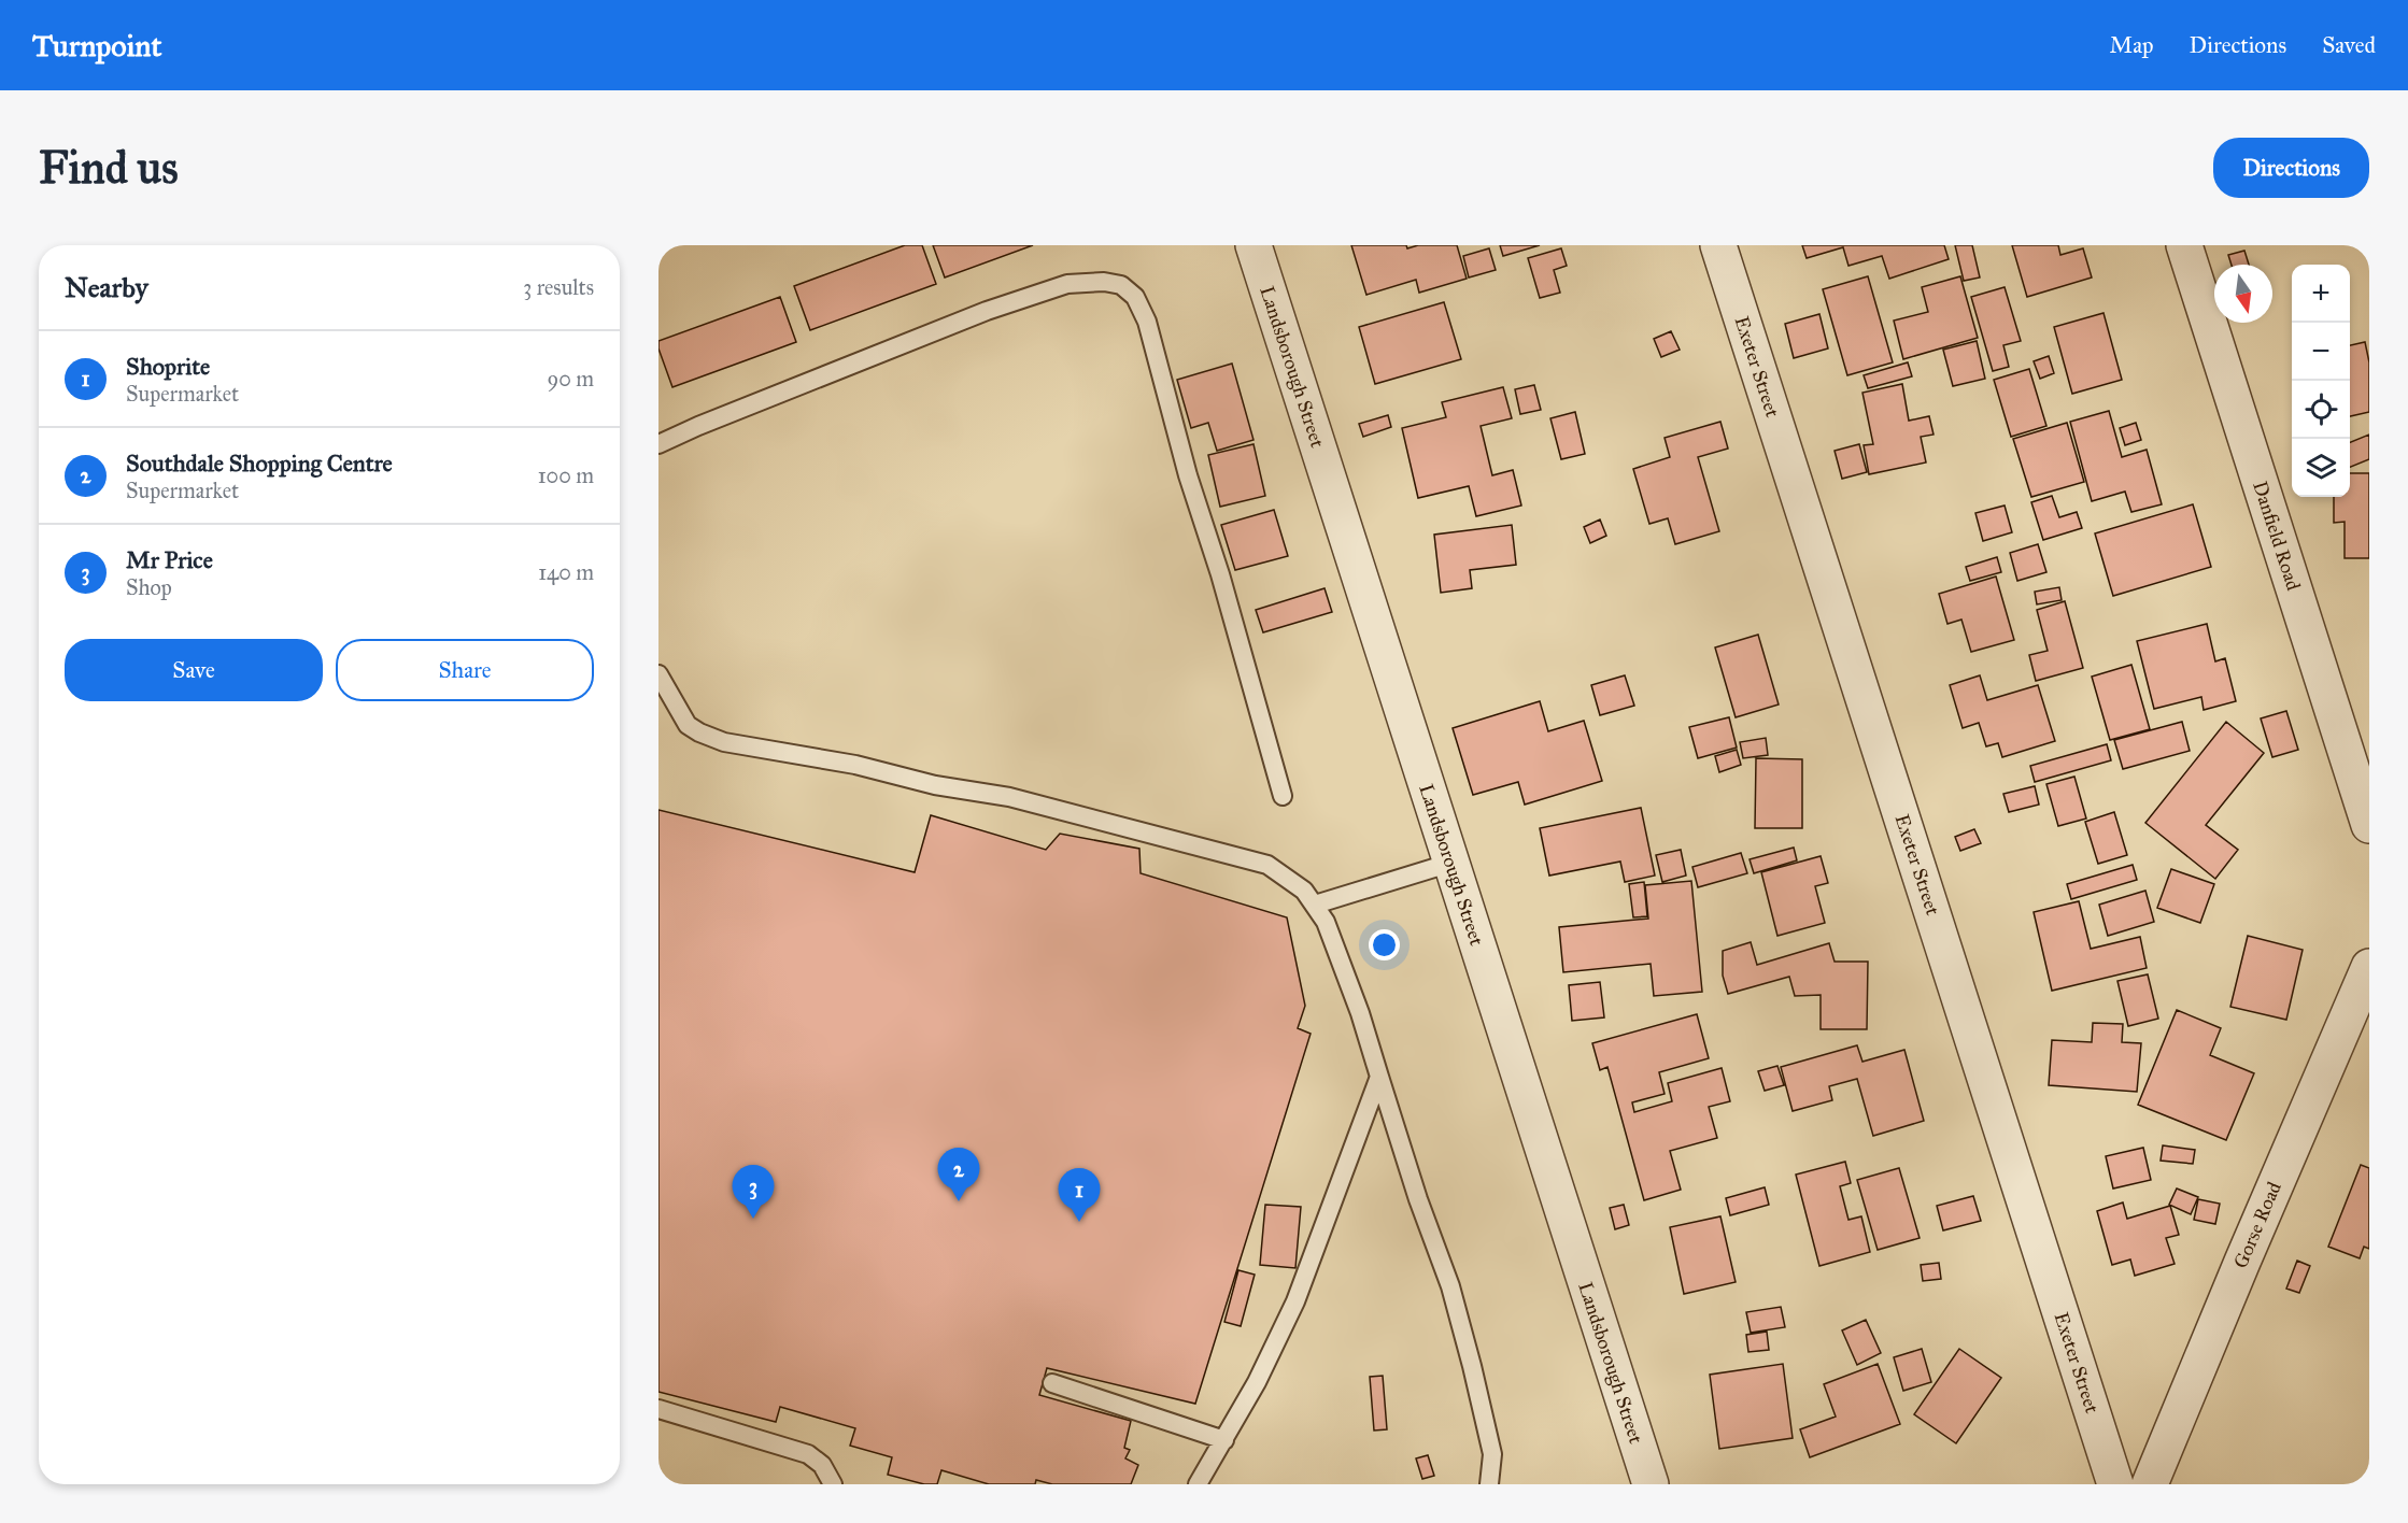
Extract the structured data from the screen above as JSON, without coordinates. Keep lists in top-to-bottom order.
{
  "streets": {
    "street": [
      "Landsborough Street",
      "Exeter Street",
      "Danfield Road",
      "Gorse Road"
    ]
  },
  "north": "bottom",
  "page": {
    "header": "Turnpoint",
    "nav": ["Map", "Directions", "Saved"],
    "buttons": [
      "Directions",
      ["Save", "Share"]
    ],
    "title": "Find us",
    "heading": ["Nearby", "3 results"],
    "map_buttons": ["+", "−"],
    "list": [
      {
        "mark": "1",
        "name": "Shoprite",
        "note": "Supermarket",
        "value": "90 m"
      },
      {
        "mark": "2",
        "name": "Southdale Shopping Centre",
        "note": "Supermarket",
        "value": "100 m"
      },
      {
        "mark": "3",
        "name": "Mr Price",
        "note": "Shop",
        "value": "140 m"
      }
    ],
    "pins": ["2", "3", "1"]
  }
}
